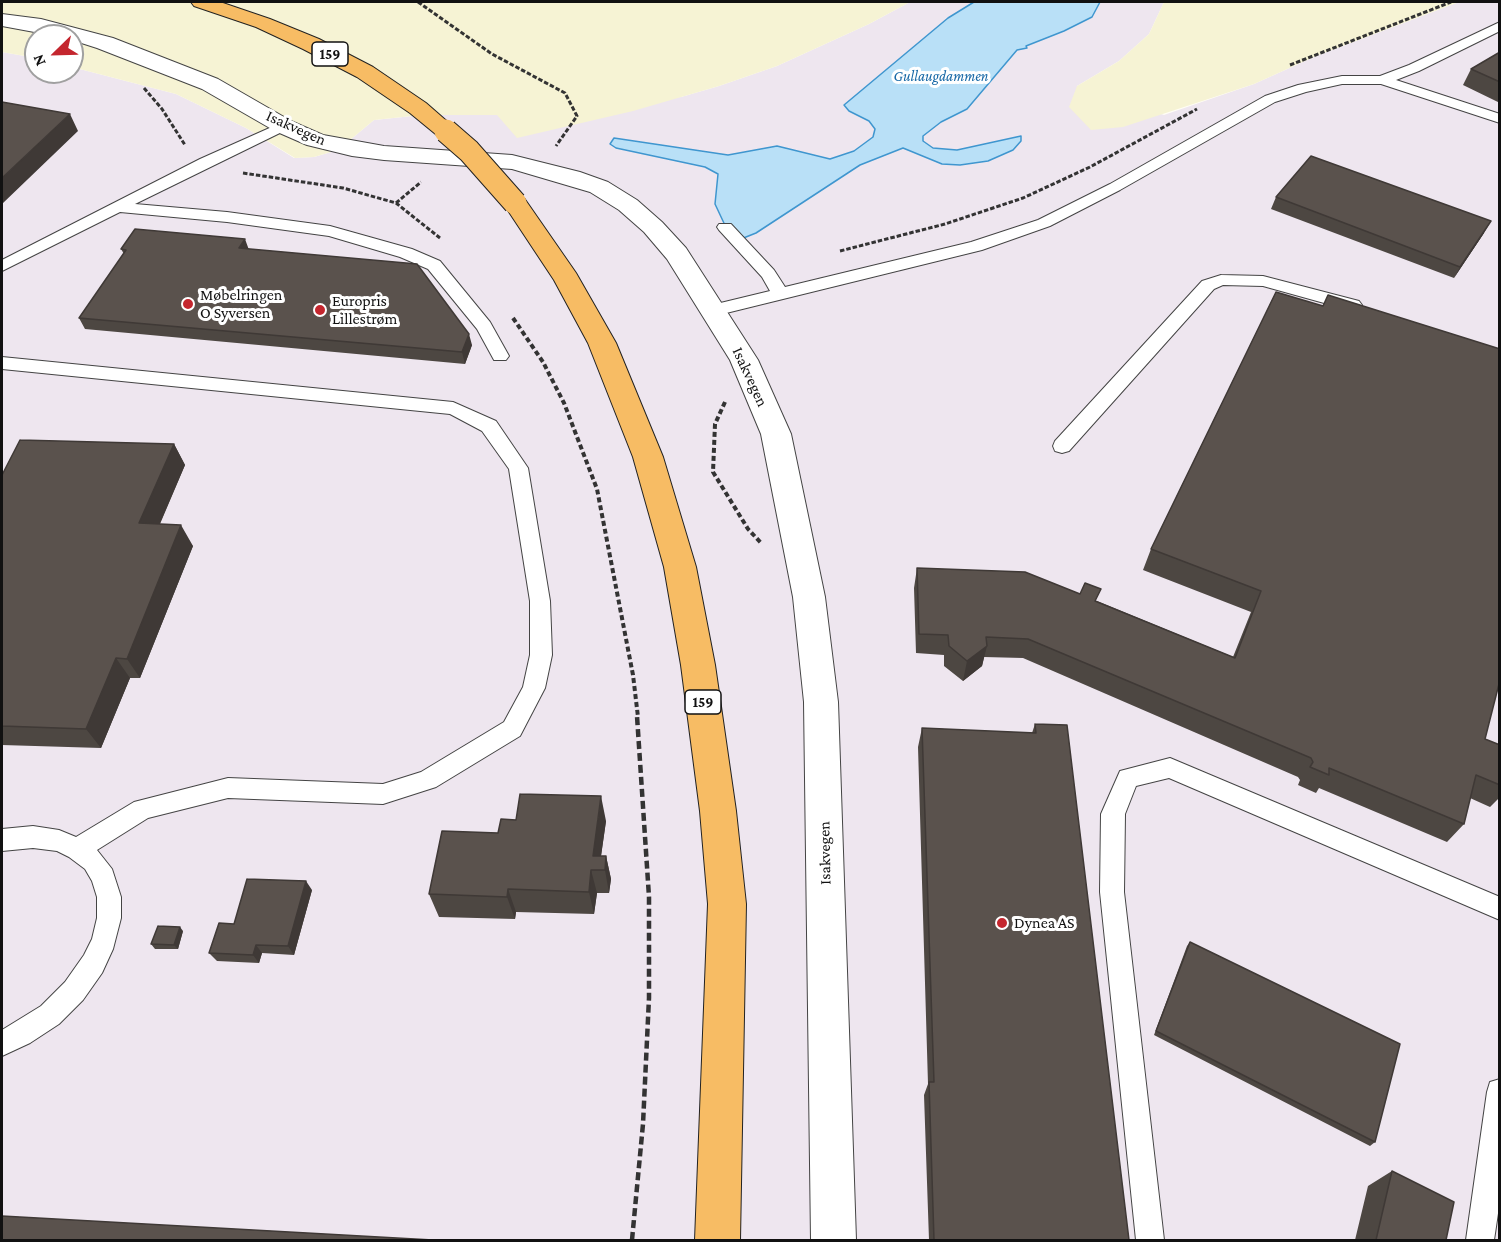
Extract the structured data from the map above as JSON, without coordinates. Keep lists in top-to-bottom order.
{
  "streets": {
    "highway": ["159"],
    "street": ["Isakvegen"]
  },
  "water": ["Gullaugdammen"],
  "places": ["Møbelringen O Syversen", "Europris Lillestrøm", "Dynea AS"],
  "north": "bottom left"
}
